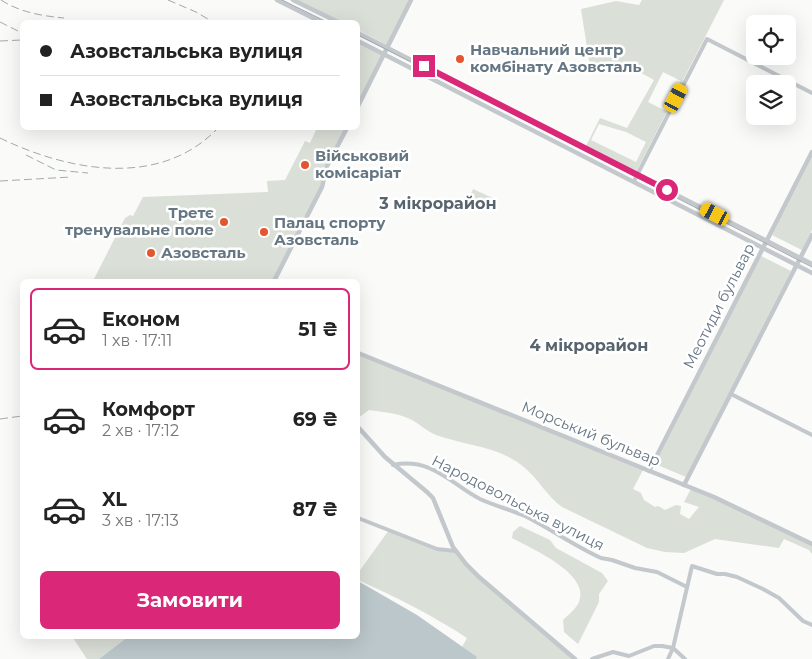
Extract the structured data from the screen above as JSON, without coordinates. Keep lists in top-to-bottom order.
{
  "streets": {
    "street": ["Меотиди бульвар", "Морський бульвар", "Народовольська вулиця"]
  },
  "crossings": [
    ["Меотиди бульвар", "Морський бульвар"]
  ],
  "districts": ["3 мікрорайон", "4 мікрорайон"],
  "places": [
    "Навчальний центр комбінату Азовсталь",
    "Військовий комісаріат",
    "Третє тренувальне поле",
    "Палац спорту Азовсталь",
    "Азовсталь"
  ],
  "page": {
    "banner": ["Азовстальська вулиця", "Азовстальська вулиця"],
    "list": [
      {
        "name": "Економ",
        "note": "1 хв · 17:11",
        "value": "51 ₴"
      },
      {
        "name": "Комфорт",
        "note": "2 хв · 17:12",
        "value": "69 ₴"
      },
      {
        "name": "XL",
        "note": "3 хв · 17:13",
        "value": "87 ₴"
      }
    ],
    "buttons": "Замовити"
  }
}
